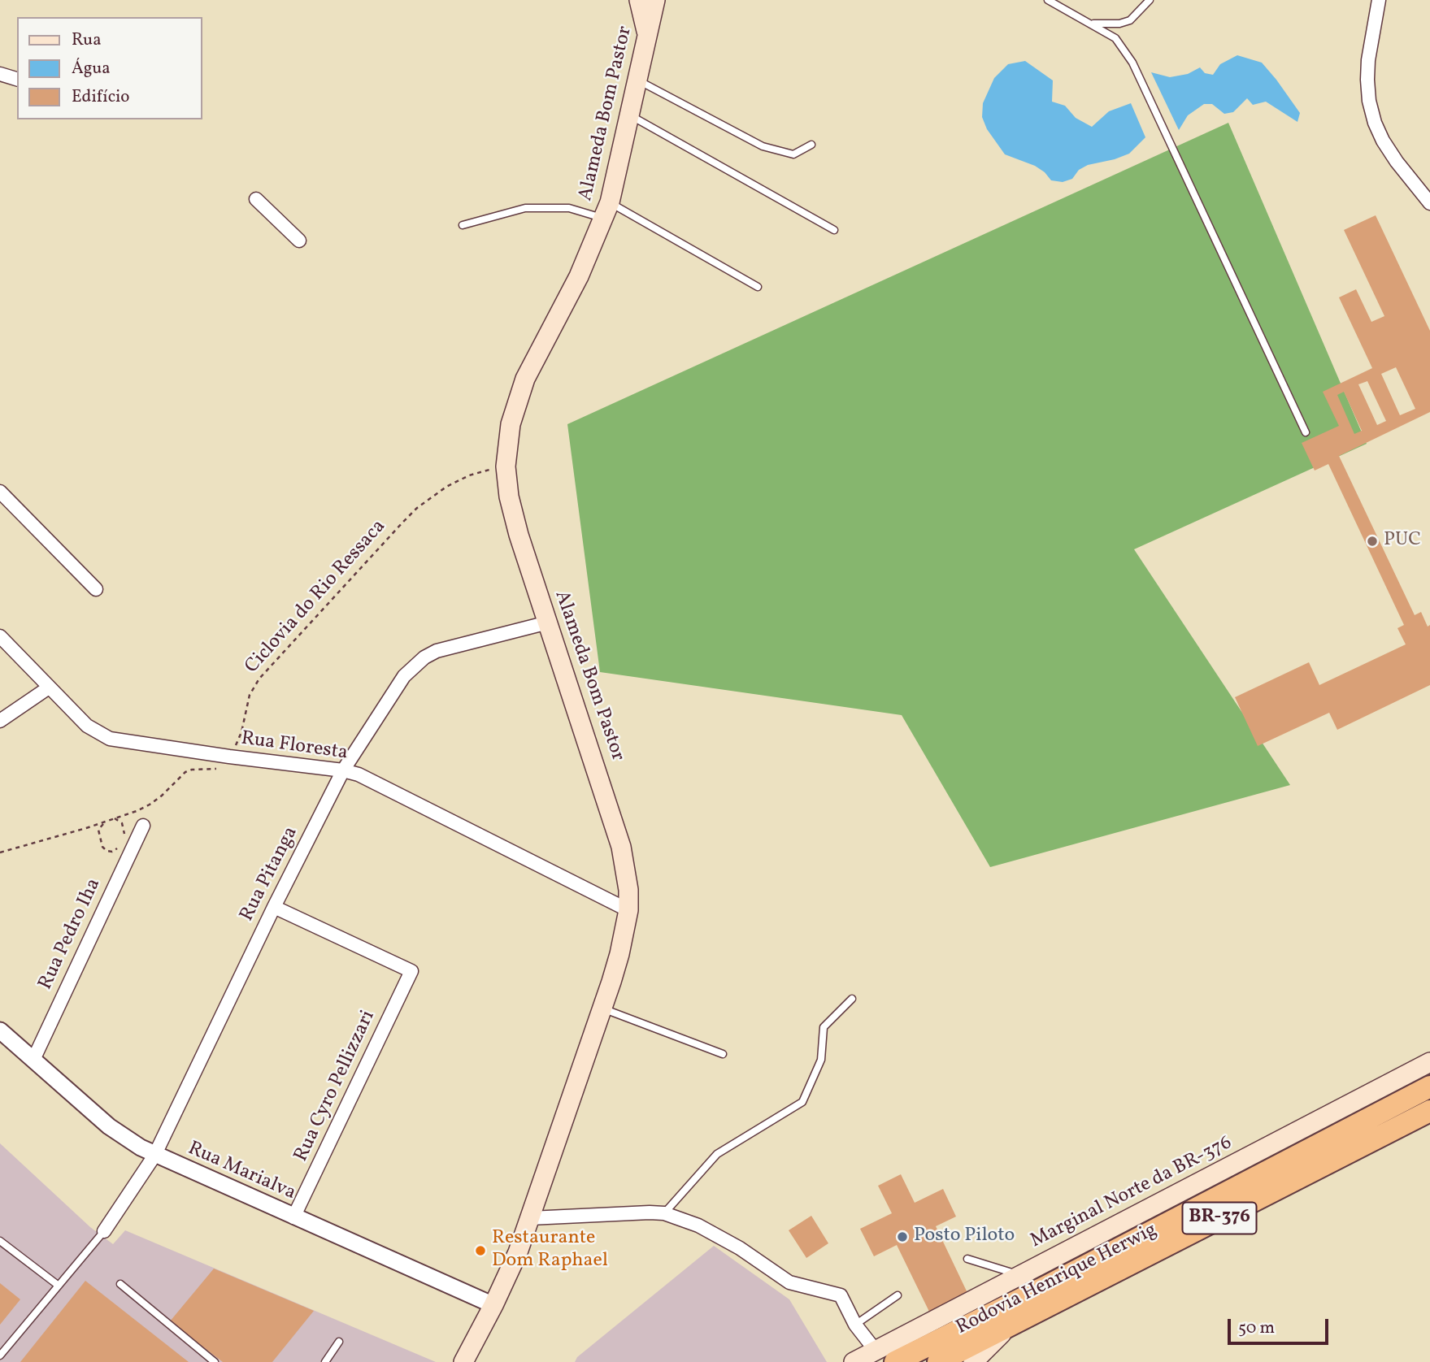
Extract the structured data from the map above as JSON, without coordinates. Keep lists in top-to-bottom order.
{
  "streets": {
    "highway": ["BR-376", "Rodovia Henrique Herwig"],
    "main road": ["Alameda Bom Pastor", "Marginal Norte da BR-376"],
    "street": [
      "Rua Floresta",
      "Rua Pitanga",
      "Rua Pedro Iha",
      "Rua Cyro Pellizzari",
      "Rua Marialva"
    ],
    "path": ["Ciclovia do Rio Ressaca"]
  },
  "crossings": [
    ["Alameda Bom Pastor", "Ciclovia do Rio Ressaca"],
    ["Alameda Bom Pastor", "Rua Floresta"],
    ["Alameda Bom Pastor", "Rua Pitanga"],
    ["Alameda Bom Pastor", "Rua Marialva"],
    ["Ciclovia do Rio Ressaca", "Rua Floresta"],
    ["Rua Floresta", "Rua Pitanga"],
    ["Rua Pitanga", "Rua Cyro Pellizzari"],
    ["Rua Pitanga", "Rua Marialva"],
    ["Rua Pedro Iha", "Rua Marialva"],
    ["Rua Cyro Pellizzari", "Rua Marialva"],
    ["Marginal Norte da BR-376", "Rodovia Henrique Herwig"],
    ["BR-376", "Rodovia Henrique Herwig"]
  ],
  "places": ["PUC", "Posto Piloto", "Restaurante Dom Raphael"],
  "legend": ["Rua", "Água", "Edifício"],
  "scale_bar": "50 m"
}
